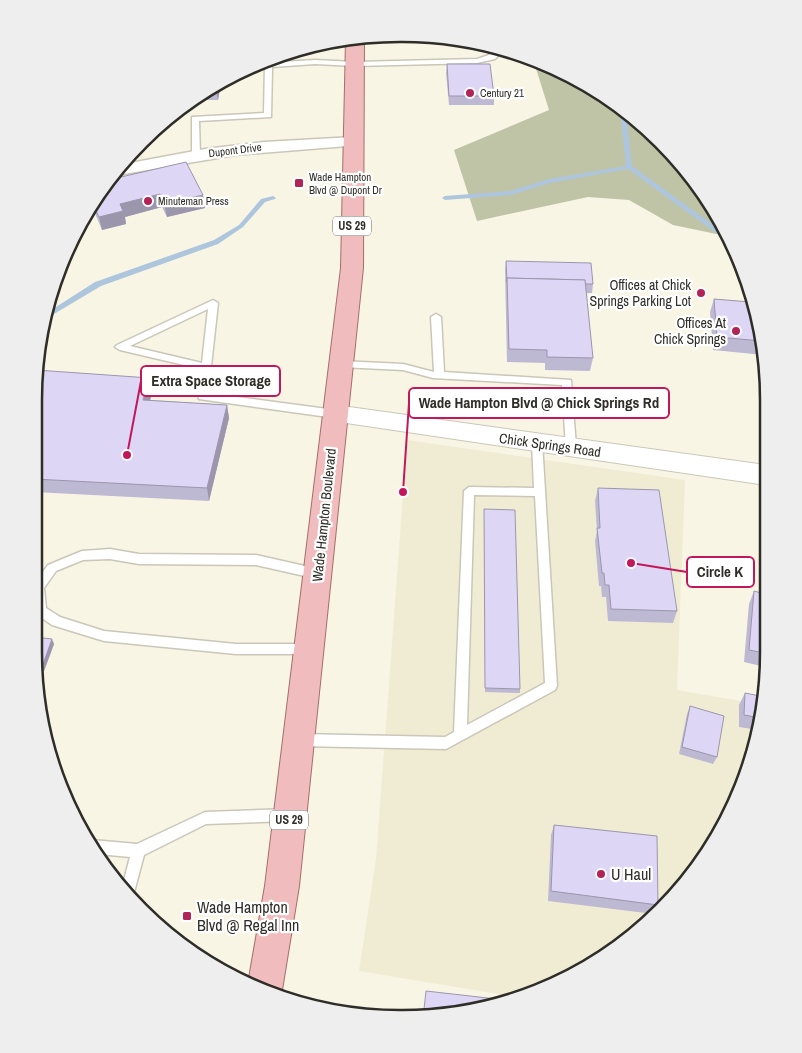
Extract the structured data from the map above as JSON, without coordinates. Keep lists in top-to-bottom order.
{
  "streets": {
    "main road": ["US 29", "Wade Hampton Boulevard"],
    "street": ["Dupont Drive", "Chick Springs Road"]
  },
  "crossings": [
    ["Dupont Drive", "Wade Hampton Boulevard"],
    ["Chick Springs Road", "Wade Hampton Boulevard"]
  ],
  "places": {
    "other": [
      "Century 21",
      "Minuteman Press",
      "Offices at Chick Springs Parking Lot",
      "Offices At Chick Springs",
      "Extra Space Storage",
      "Wade Hampton Blvd @ Chick Springs Rd",
      "Circle K",
      "U Haul"
    ],
    "transit": ["Wade Hampton Blvd @ Dupont Dr", "Wade Hampton Blvd @ Regal Inn"]
  }
}
